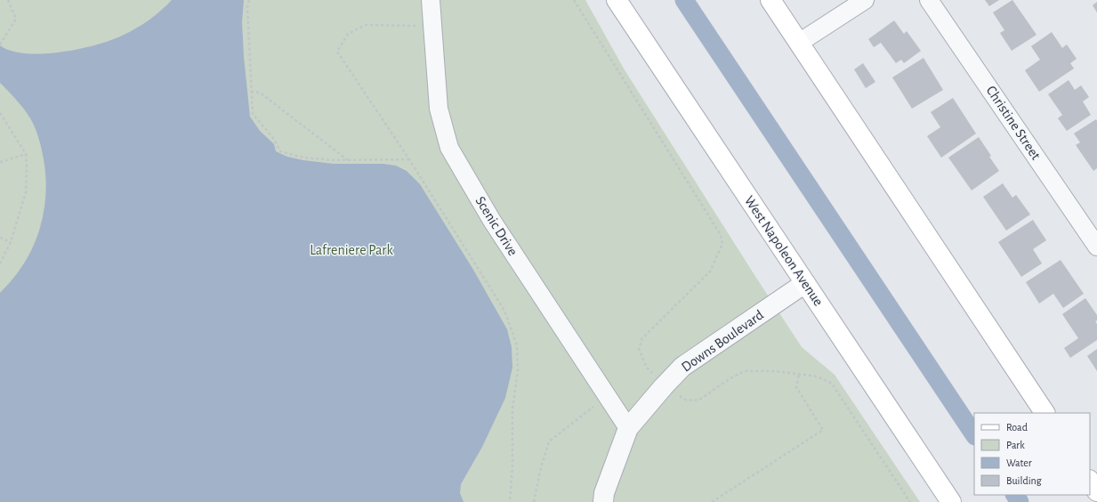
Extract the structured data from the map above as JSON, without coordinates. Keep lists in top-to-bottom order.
{
  "streets": {
    "main road": ["West Napoleon Avenue"],
    "street": ["Christine Street", "Scenic Drive", "Downs Boulevard"]
  },
  "crossings": [
    ["Scenic Drive", "Downs Boulevard"],
    ["West Napoleon Avenue", "Downs Boulevard"]
  ],
  "parks": ["Lafreniere Park"],
  "legend": [
    "Road",
    "Park",
    "Water",
    "Building"
  ]
}
